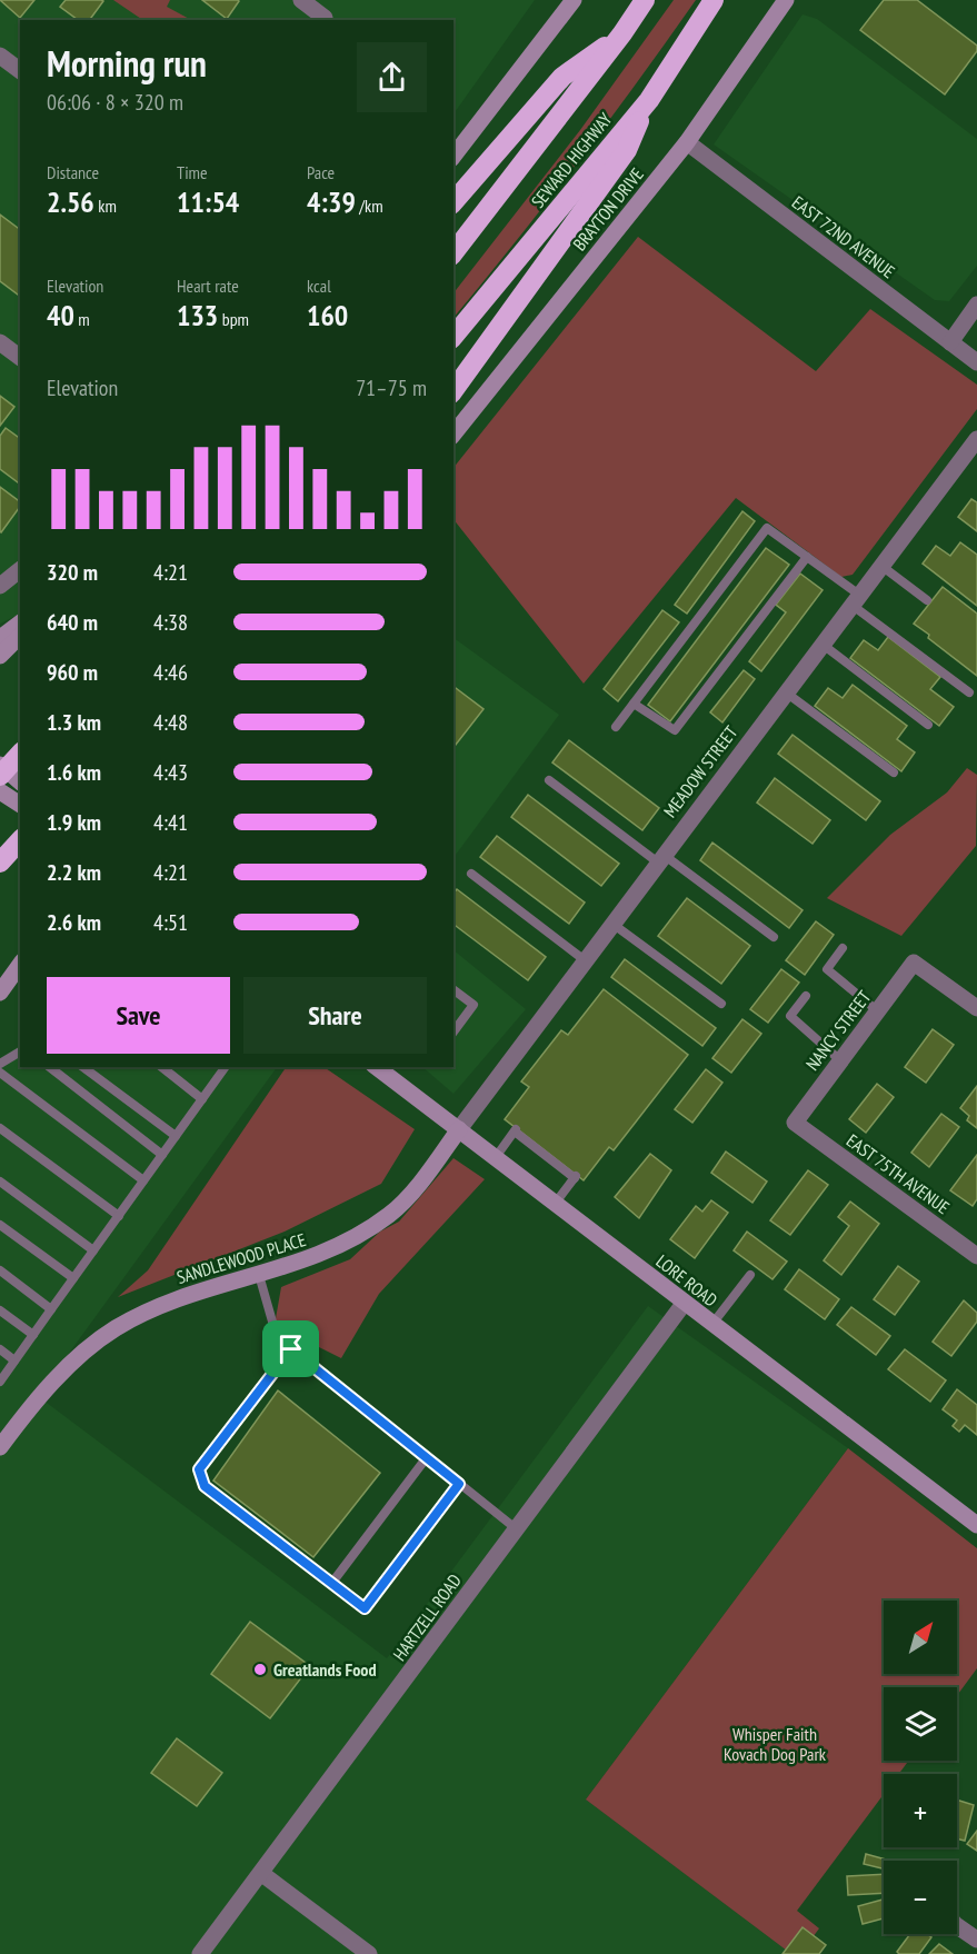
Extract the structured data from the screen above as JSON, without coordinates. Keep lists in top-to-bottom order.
{
  "streets": {
    "highway": ["SEWARD HIGHWAY"],
    "street": [
      "BRAYTON DRIVE",
      "EAST 72ND AVENUE",
      "MEADOW STREET",
      "NANCY STREET",
      "EAST 75TH AVENUE",
      "SANDLEWOOD PLACE",
      "LORE ROAD",
      "HARTZELL ROAD"
    ]
  },
  "crossings": [
    ["BRAYTON DRIVE", "EAST 72ND AVENUE"],
    ["MEADOW STREET", "SANDLEWOOD PLACE"],
    ["MEADOW STREET", "LORE ROAD"],
    ["NANCY STREET", "EAST 75TH AVENUE"],
    ["SANDLEWOOD PLACE", "LORE ROAD"],
    ["LORE ROAD", "HARTZELL ROAD"]
  ],
  "parks": ["Whisper Faith Kovach Dog Park"],
  "places": ["Greatlands Food"],
  "north": "top right",
  "page": {
    "heading": ["Morning run", "06:06 · 8 × 320 m"],
    "stats": [
      ["Distance", "2.56 km"],
      ["Time", "11:54"],
      ["Pace", "4:39 /km"],
      ["Elevation", "40 m"],
      ["Heart rate", "133 bpm"],
      ["kcal", "160"]
    ],
    "chart": ["Elevation", "71–75 m"],
    "list": [
      {
        "name": "320 m",
        "note": "4:21"
      },
      {
        "name": "640 m",
        "note": "4:38"
      },
      {
        "name": "960 m",
        "note": "4:46"
      },
      {
        "name": "1.3 km",
        "note": "4:48"
      },
      {
        "name": "1.6 km",
        "note": "4:43"
      },
      {
        "name": "1.9 km",
        "note": "4:41"
      },
      {
        "name": "2.2 km",
        "note": "4:21"
      },
      {
        "name": "2.6 km",
        "note": "4:51"
      }
    ],
    "buttons": ["Save", "Share"],
    "map_buttons": ["+", "−"]
  }
}
